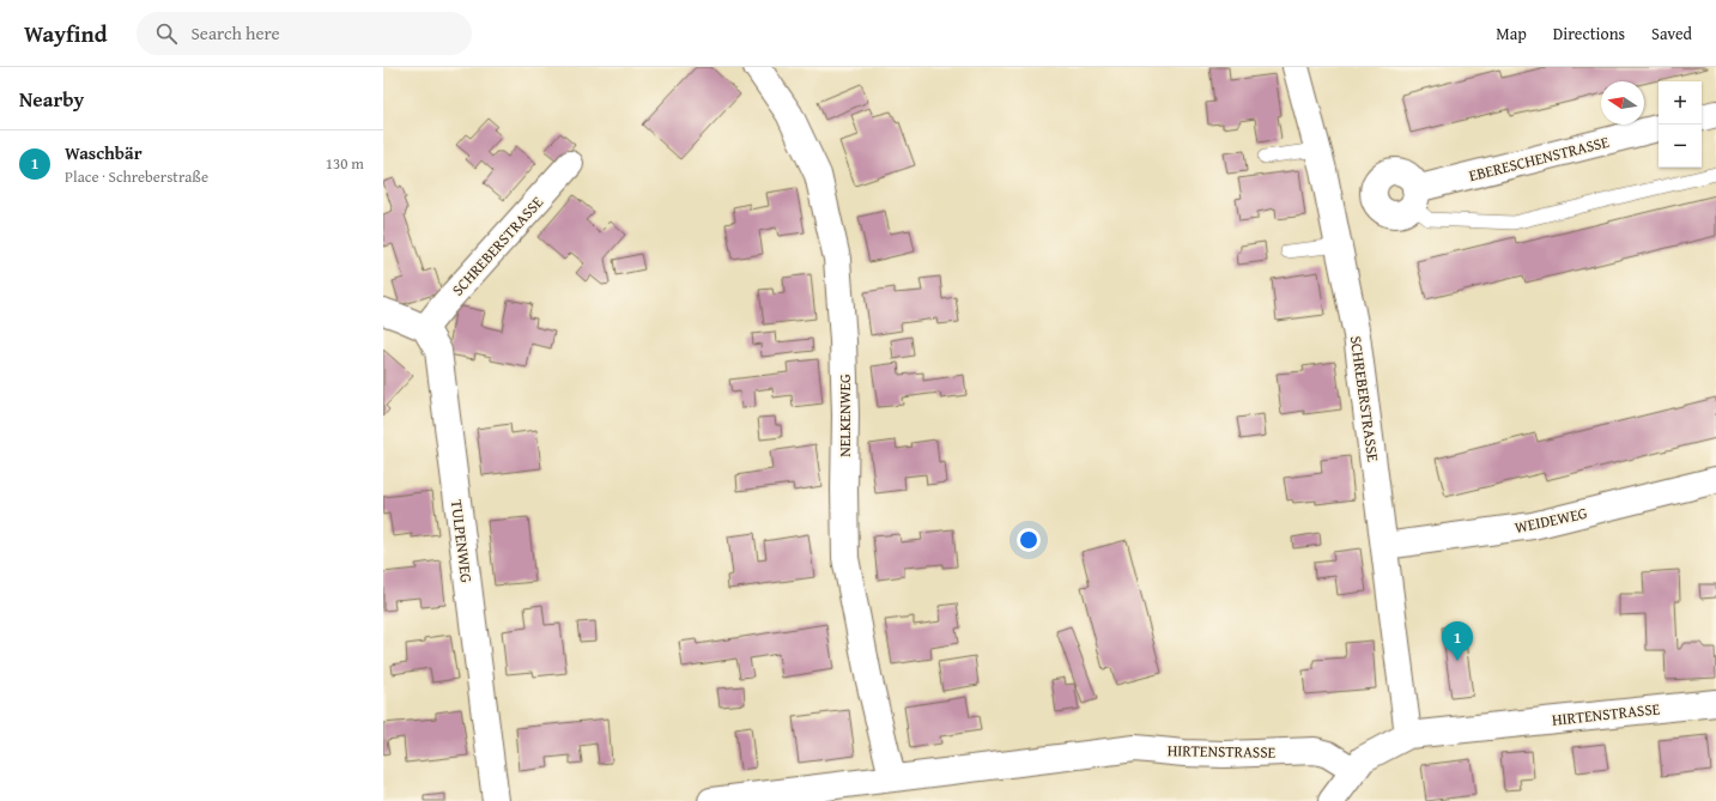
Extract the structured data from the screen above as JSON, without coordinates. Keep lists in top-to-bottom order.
{
  "streets": {
    "street": [
      "EBERESCHENSTRASSE",
      "SCHREBERSTRASSE",
      "NELKENWEG",
      "WEIDEWEG",
      "TULPENWEG",
      "HIRTENSTRASSE"
    ]
  },
  "crossings": [
    ["SCHREBERSTRASSE", "WEIDEWEG"],
    ["SCHREBERSTRASSE", "TULPENWEG"],
    ["SCHREBERSTRASSE", "HIRTENSTRASSE"],
    ["NELKENWEG", "HIRTENSTRASSE"]
  ],
  "north": "left",
  "page": {
    "header": "Wayfind",
    "search": "Search here",
    "nav": ["Map", "Directions", "Saved"],
    "heading": "Nearby",
    "map_buttons": ["+", "−"],
    "list": [
      {
        "mark": "1",
        "name": "Waschbär",
        "note": "Place · Schreberstraße",
        "value": "130 m"
      }
    ],
    "pins": "1"
  }
}
